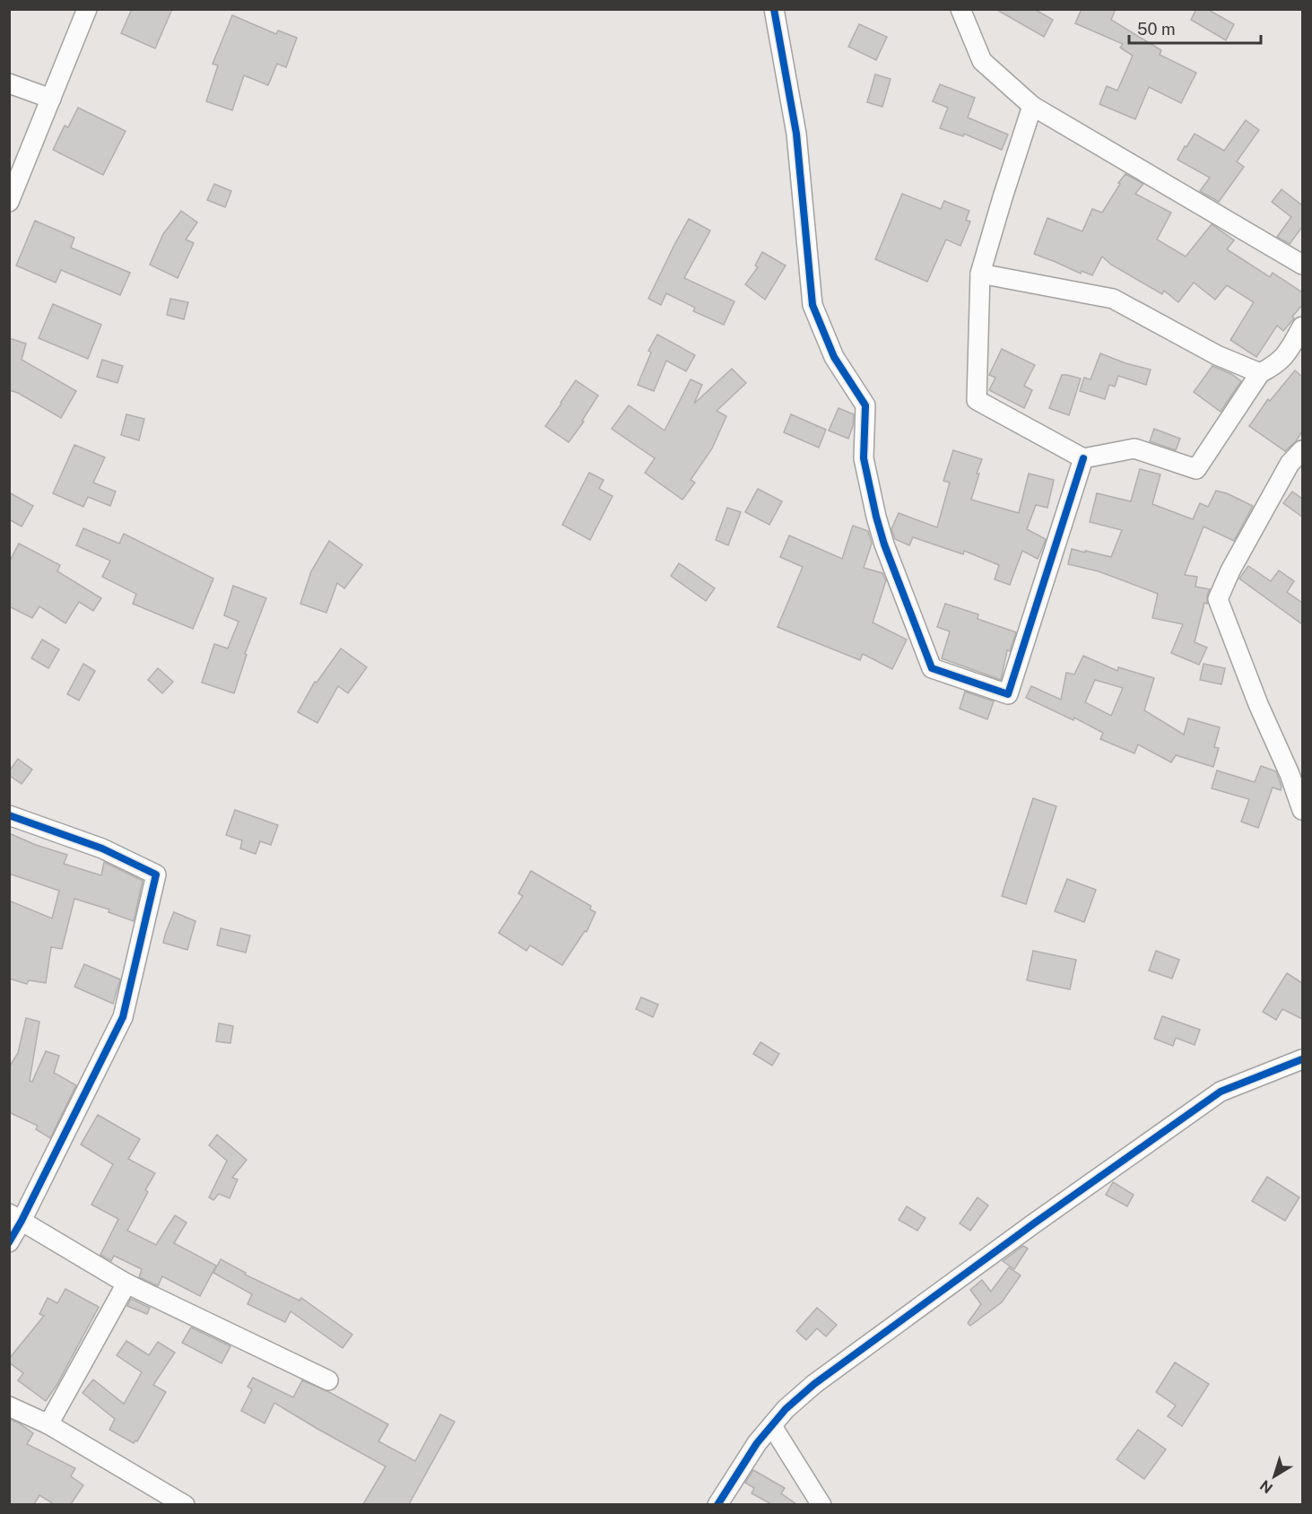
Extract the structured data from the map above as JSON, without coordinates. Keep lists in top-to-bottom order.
{
  "scale_bar": "50 m",
  "north": "bottom left"
}
